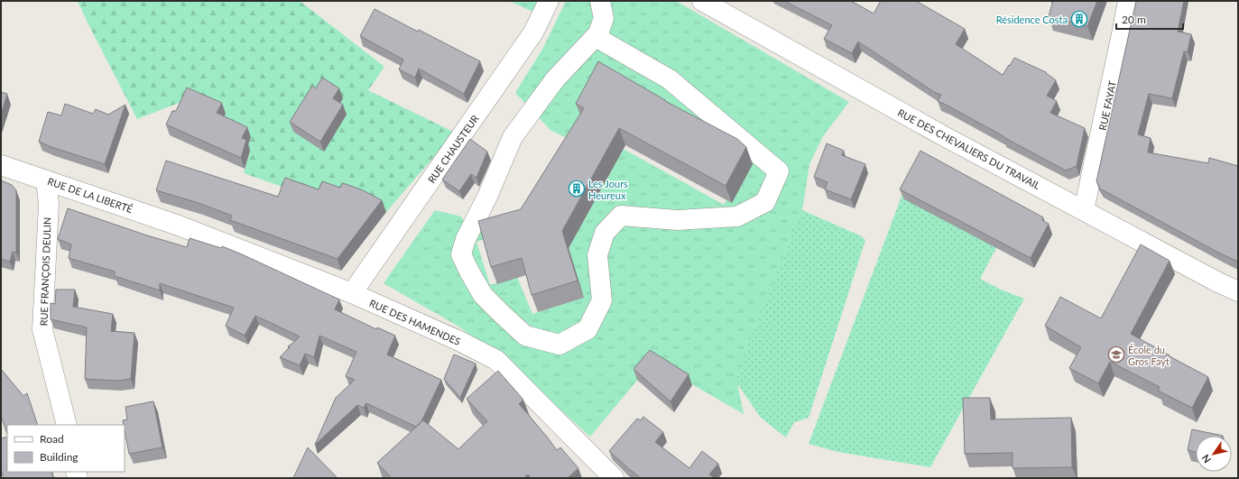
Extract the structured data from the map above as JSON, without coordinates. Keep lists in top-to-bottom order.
{
  "streets": {
    "street": [
      "RUE FAYAT",
      "RUE CHAUSTEUR",
      "RUE DES CHEVALIERS DU TRAVAIL",
      "RUE DE LA LIBERTÉ",
      "RUE FRANÇOIS DEULIN",
      "RUE DES HAMENDES"
    ]
  },
  "crossings": [
    ["RUE FAYAT", "RUE DES CHEVALIERS DU TRAVAIL"],
    ["RUE CHAUSTEUR", "RUE DES HAMENDES"],
    ["RUE DE LA LIBERTÉ", "RUE FRANÇOIS DEULIN"],
    ["RUE DE LA LIBERTÉ", "RUE DES HAMENDES"]
  ],
  "places": {
    "building": ["Résidence Costa", "Les Jours Heureux"],
    "school or university": ["École du Gros Fayt"]
  },
  "legend": ["Road", "Building"],
  "scale_bar": "20 m",
  "north": "bottom left"
}
